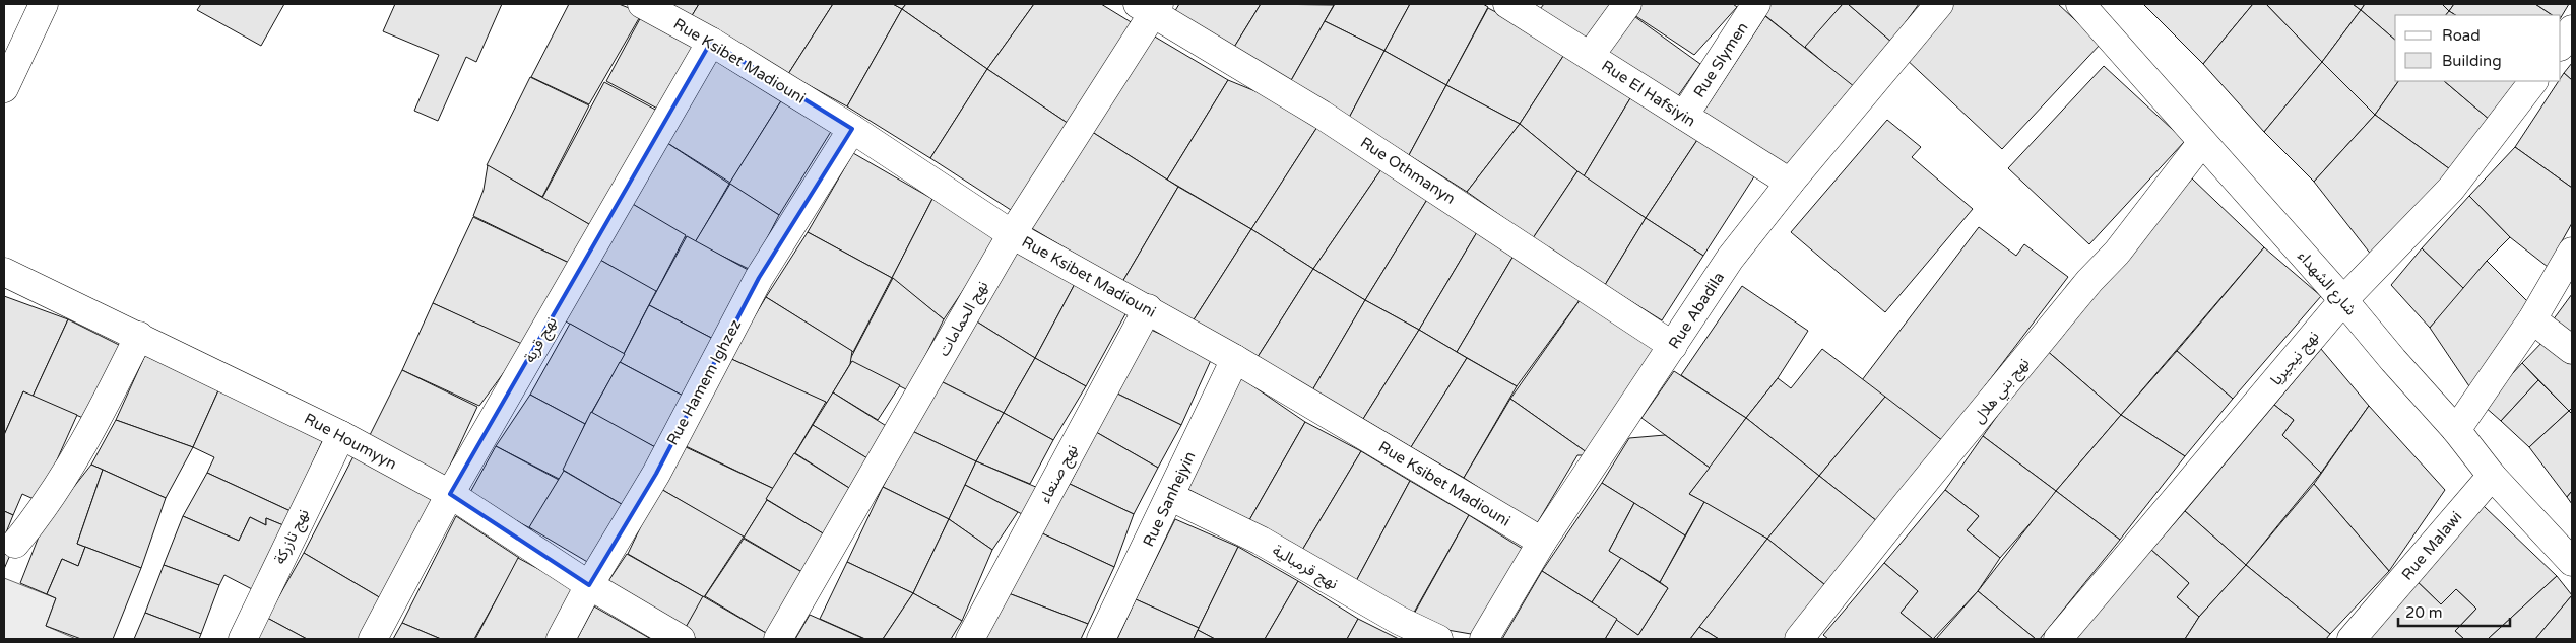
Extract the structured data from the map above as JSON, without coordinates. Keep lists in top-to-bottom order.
{
  "streets": {
    "street": [
      "Rue Slymen",
      "Rue Ksibet Madiouni",
      "Rue El Hafsiyin",
      "Rue Othmanyn",
      "شارع الشهداء",
      "Rue Abadila",
      "نهج الحمامات",
      "نهج قربة",
      "نهج نيجيريا",
      "Rue Hamem lghzez",
      "نهج بني هلال",
      "Rue Houmyyn",
      "نهج صنعاء",
      "Rue Sanhejyin",
      "نهج تازركة",
      "Rue Malawi",
      "نهج قرمبالية"
    ]
  },
  "crossings": [
    ["Rue Slymen", "Rue El Hafsiyin"],
    ["Rue Ksibet Madiouni", "Rue Abadila"],
    ["Rue Ksibet Madiouni", "نهج الحمامات"],
    ["Rue Ksibet Madiouni", "نهج قربة"],
    ["Rue Ksibet Madiouni", "Rue Hamem lghzez"],
    ["Rue Ksibet Madiouni", "نهج صنعاء"],
    ["Rue Ksibet Madiouni", "Rue Sanhejyin"],
    ["Rue El Hafsiyin", "Rue Abadila"],
    ["Rue Othmanyn", "Rue Abadila"],
    ["Rue Othmanyn", "نهج الحمامات"],
    ["شارع الشهداء", "نهج نيجيريا"],
    ["شارع الشهداء", "نهج بني هلال"],
    ["شارع الشهداء", "Rue Malawi"],
    ["نهج قربة", "Rue Houmyyn"],
    ["Rue Hamem lghzez", "Rue Houmyyn"],
    ["Rue Houmyyn", "نهج تازركة"],
    ["Rue Sanhejyin", "نهج قرمبالية"]
  ],
  "legend": ["Road", "Building"],
  "scale_bar": "20 m"
}
